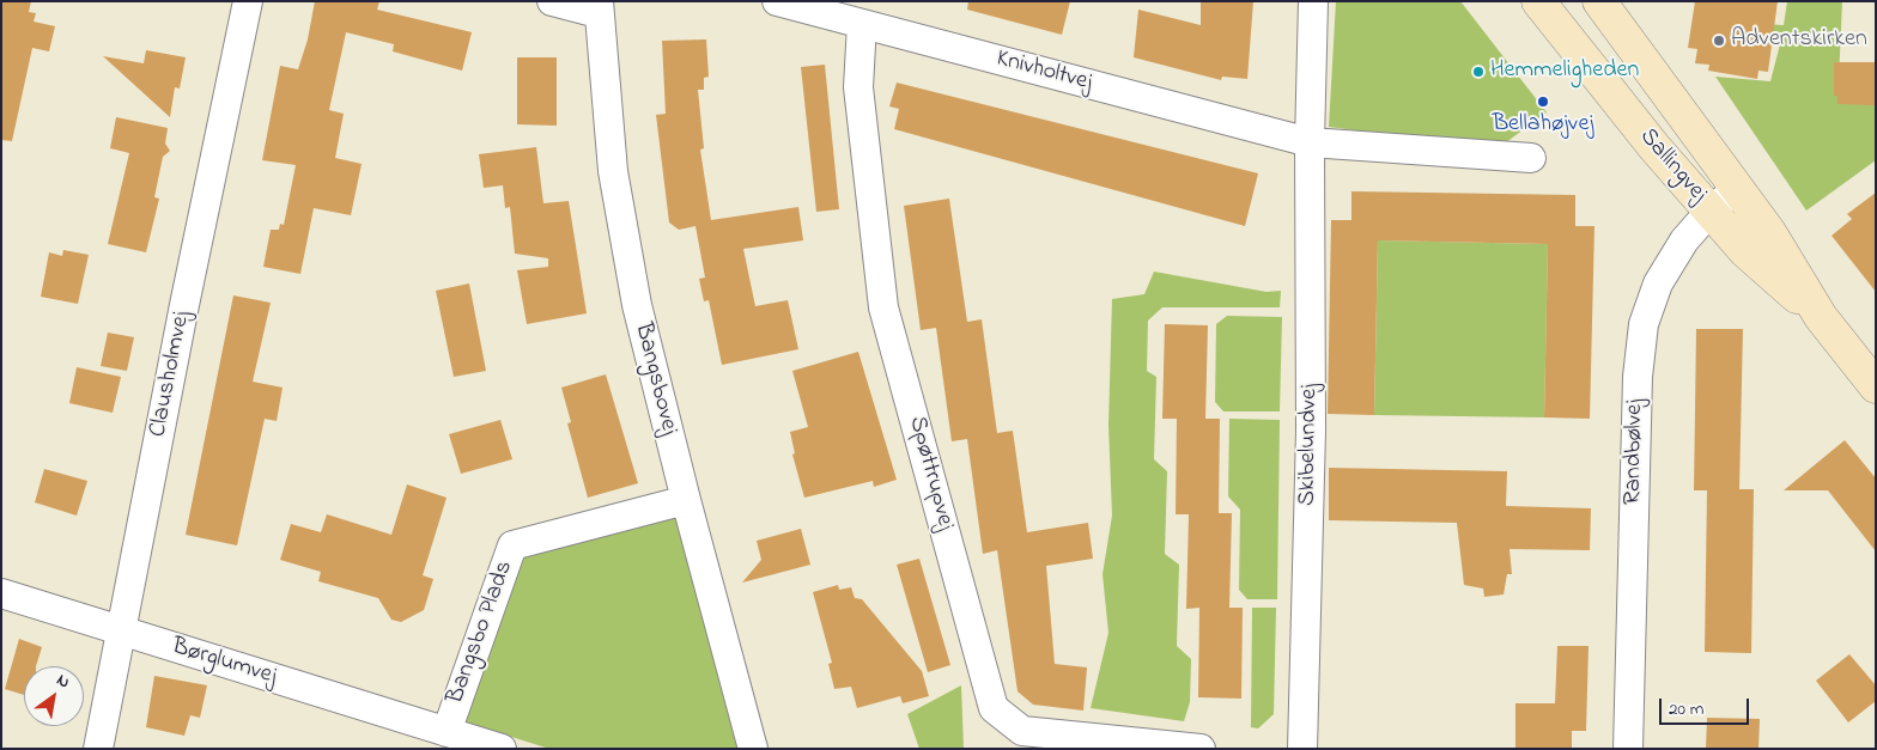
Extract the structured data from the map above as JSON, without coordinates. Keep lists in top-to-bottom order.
{
  "streets": {
    "street": [
      "Knivholtvej",
      "Sallingvej",
      "Clausholmvej",
      "Bangsbovej",
      "Skibelundvej",
      "Randbølvej",
      "Spøttrupvej",
      "Bangsbo Plads",
      "Børglumvej"
    ]
  },
  "crossings": [
    ["Knivholtvej", "Skibelundvej"],
    ["Knivholtvej", "Spøttrupvej"],
    ["Sallingvej", "Randbølvej"],
    ["Clausholmvej", "Børglumvej"],
    ["Bangsbovej", "Bangsbo Plads"],
    ["Bangsbo Plads", "Børglumvej"]
  ],
  "places": ["Adventskirken", "Hemmeligheden", "Bellahøjvej"],
  "scale_bar": "20 m",
  "north": "top right"
}
